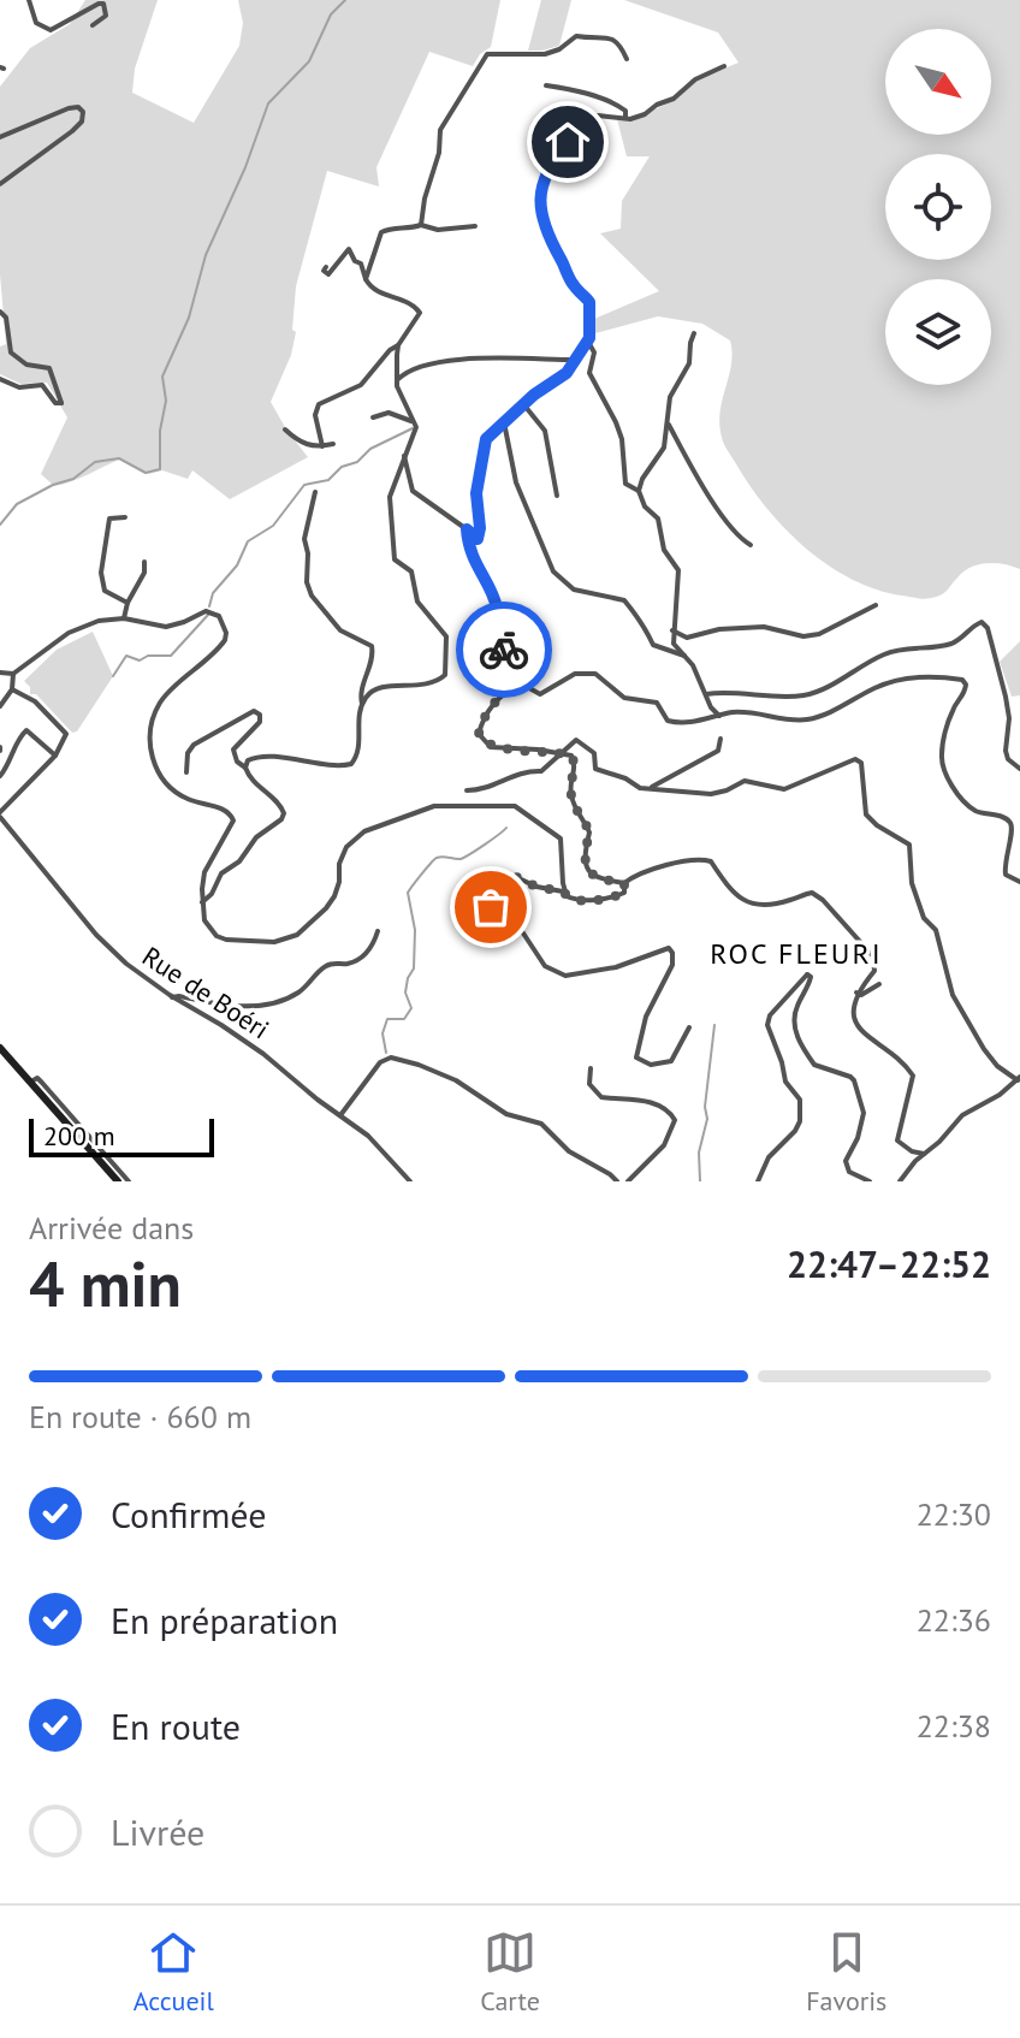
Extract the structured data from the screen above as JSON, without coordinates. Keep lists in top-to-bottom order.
{
  "streets": {
    "street": ["Rue de Boéri"]
  },
  "districts": ["ROC FLEURI"],
  "scale_bar": "200 m",
  "north": "bottom right",
  "page": {
    "scale": "200 m",
    "heading": ["4 min", "Arrivée dans", "22:47–22:52"],
    "bar": "En route · 660 m",
    "list": [
      ["Confirmée", "22:30"],
      ["En préparation", "22:36"],
      ["En route", "22:38"],
      "Livrée"
    ],
    "tabs": ["Accueil", "Carte", "Favoris"]
  }
}
